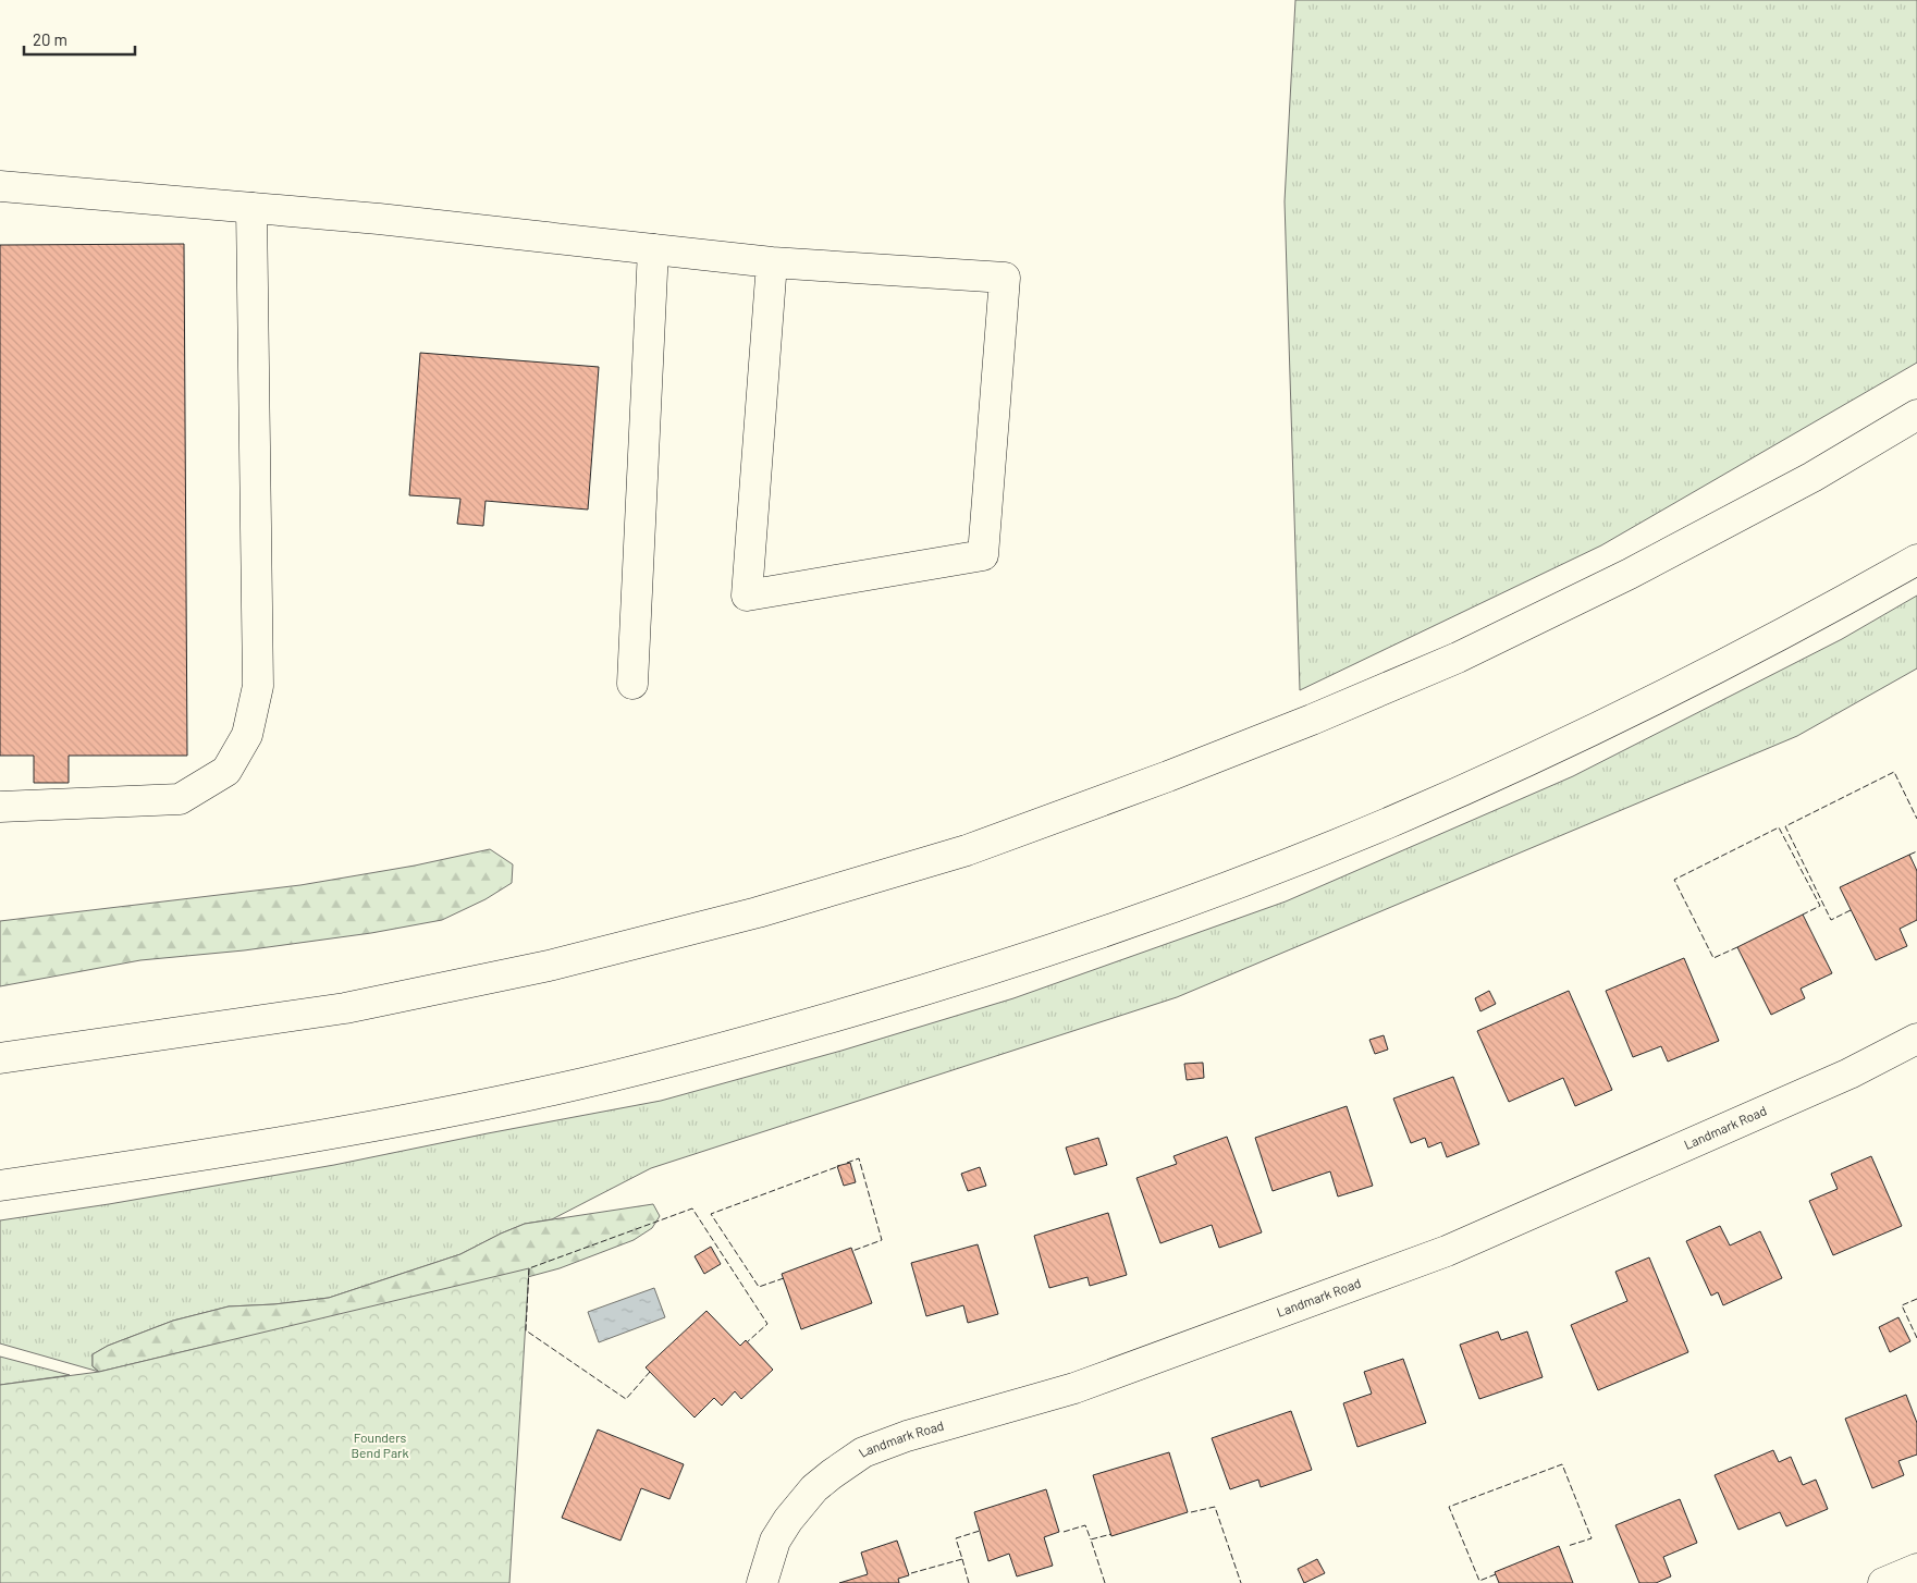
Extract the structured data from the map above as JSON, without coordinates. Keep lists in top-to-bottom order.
{
  "streets": {
    "main road": ["Landmark Road"]
  },
  "parks": ["Founders Bend Park"],
  "scale_bar": "20 m"
}
